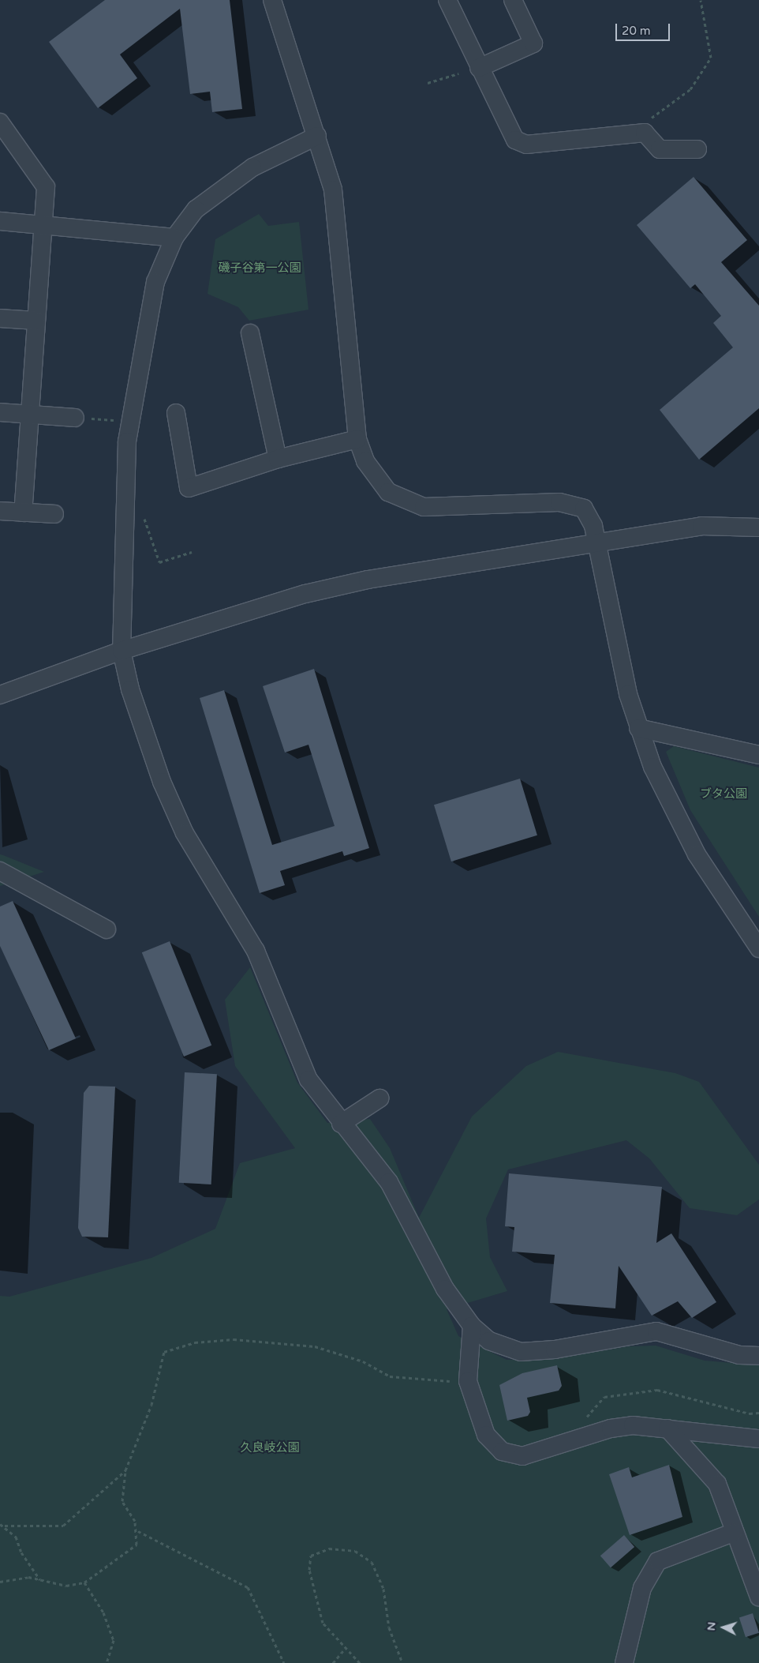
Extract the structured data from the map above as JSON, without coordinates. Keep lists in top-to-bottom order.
{
  "parks": ["磯子谷第一公園", "ブタ公園", "久良岐公園"],
  "scale_bar": "20 m",
  "north": "left"
}
